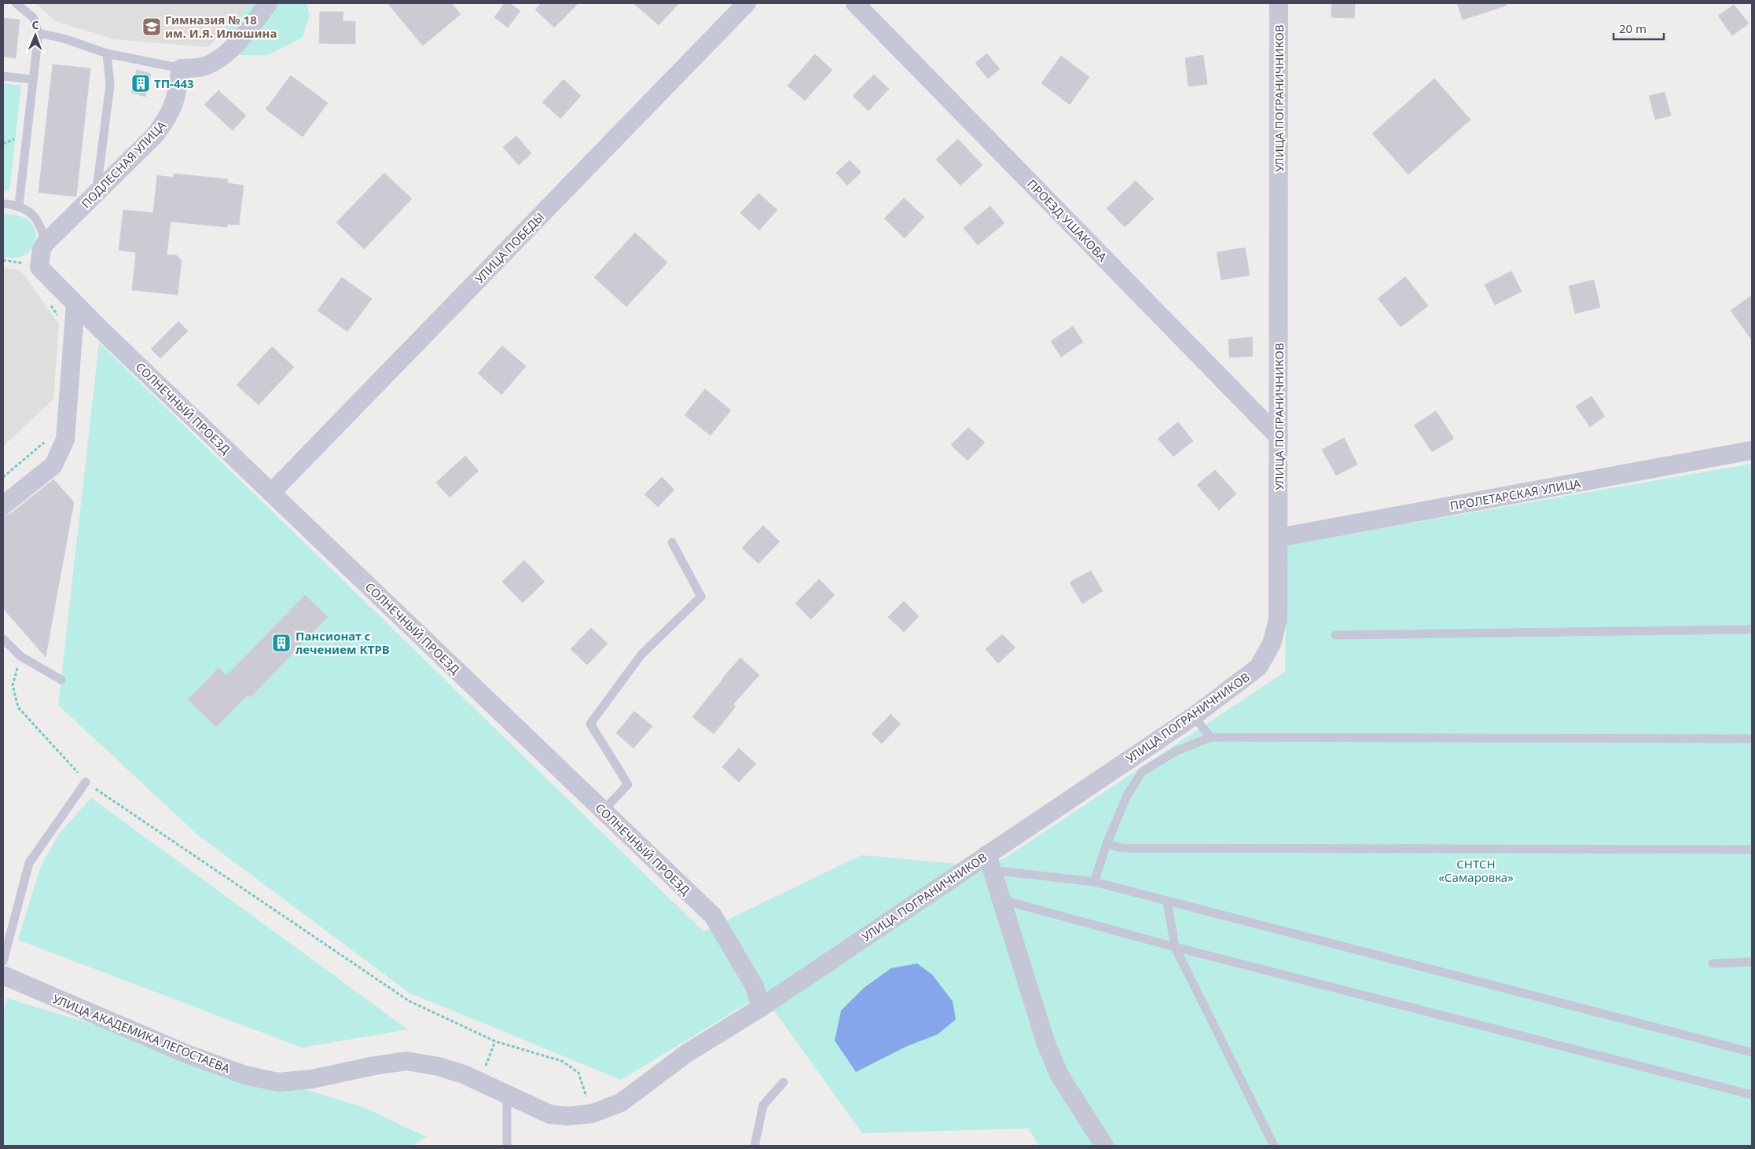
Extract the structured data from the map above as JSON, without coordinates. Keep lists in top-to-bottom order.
{
  "streets": {
    "street": [
      "УЛИЦА ПОГРАНИЧНИКОВ",
      "ПОДЛЕСНАЯ УЛИЦА",
      "ПРОЕЗД УШАКОВА",
      "УЛИЦА ПОБЕДЫ",
      "СОЛНЕЧНЫЙ ПРОЕЗД",
      "ПРОЛЕТАРСКАЯ УЛИЦА",
      "УЛИЦА АКАДЕМИКА ЛЕГОСТАЕВА"
    ]
  },
  "crossings": [
    ["УЛИЦА ПОГРАНИЧНИКОВ", "ПРОЕЗД УШАКОВА"],
    ["УЛИЦА ПОГРАНИЧНИКОВ", "СОЛНЕЧНЫЙ ПРОЕЗД"],
    ["УЛИЦА ПОГРАНИЧНИКОВ", "ПРОЛЕТАРСКАЯ УЛИЦА"],
    ["УЛИЦА ПОГРАНИЧНИКОВ", "УЛИЦА АКАДЕМИКА ЛЕГОСТАЕВА"],
    ["ПОДЛЕСНАЯ УЛИЦА", "СОЛНЕЧНЫЙ ПРОЕЗД"],
    ["УЛИЦА ПОБЕДЫ", "СОЛНЕЧНЫЙ ПРОЕЗД"]
  ],
  "parks": ["СНТСН «Самаровка»"],
  "places": {
    "school or university": ["Гимназия № 18 им. И.Я. Илюшина"],
    "building": ["ТП-443", "Пансионат с лечением КТРВ"]
  },
  "scale_bar": "20 m",
  "north": "top"
}
